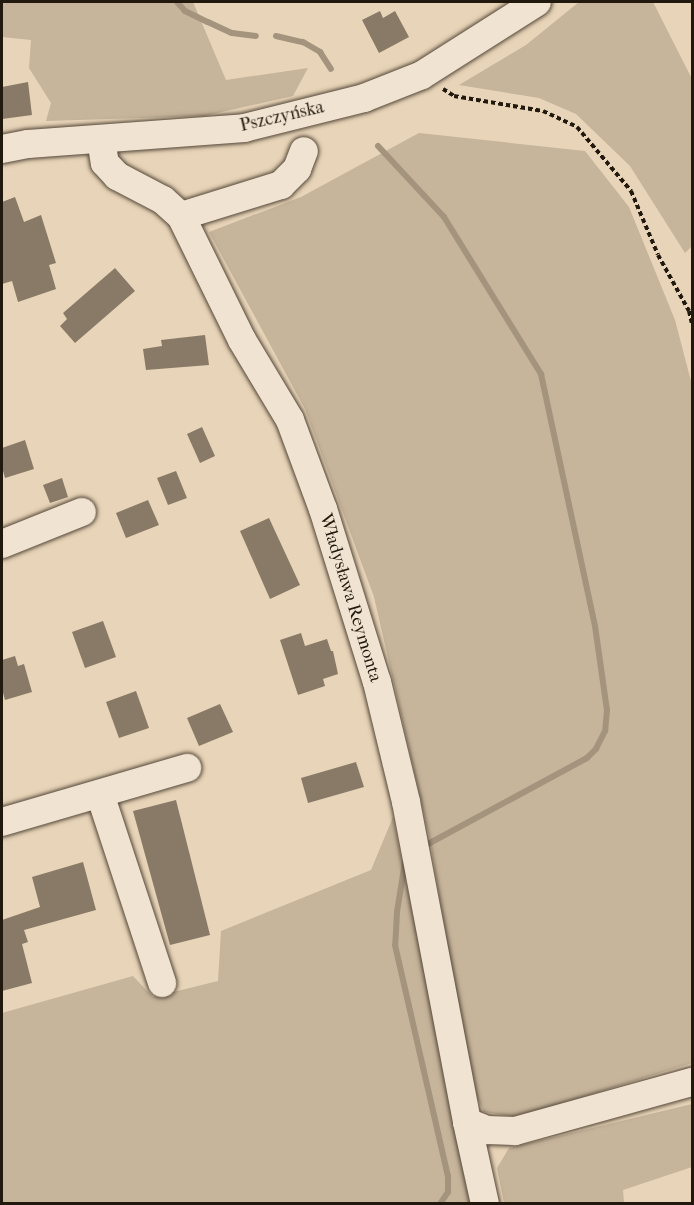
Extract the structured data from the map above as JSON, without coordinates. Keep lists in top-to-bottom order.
{
  "streets": {
    "street": ["Pszczyńska", "Władysława Reymonta"]
  },
  "crossings": [
    ["Pszczyńska", "Władysława Reymonta"]
  ]
}
